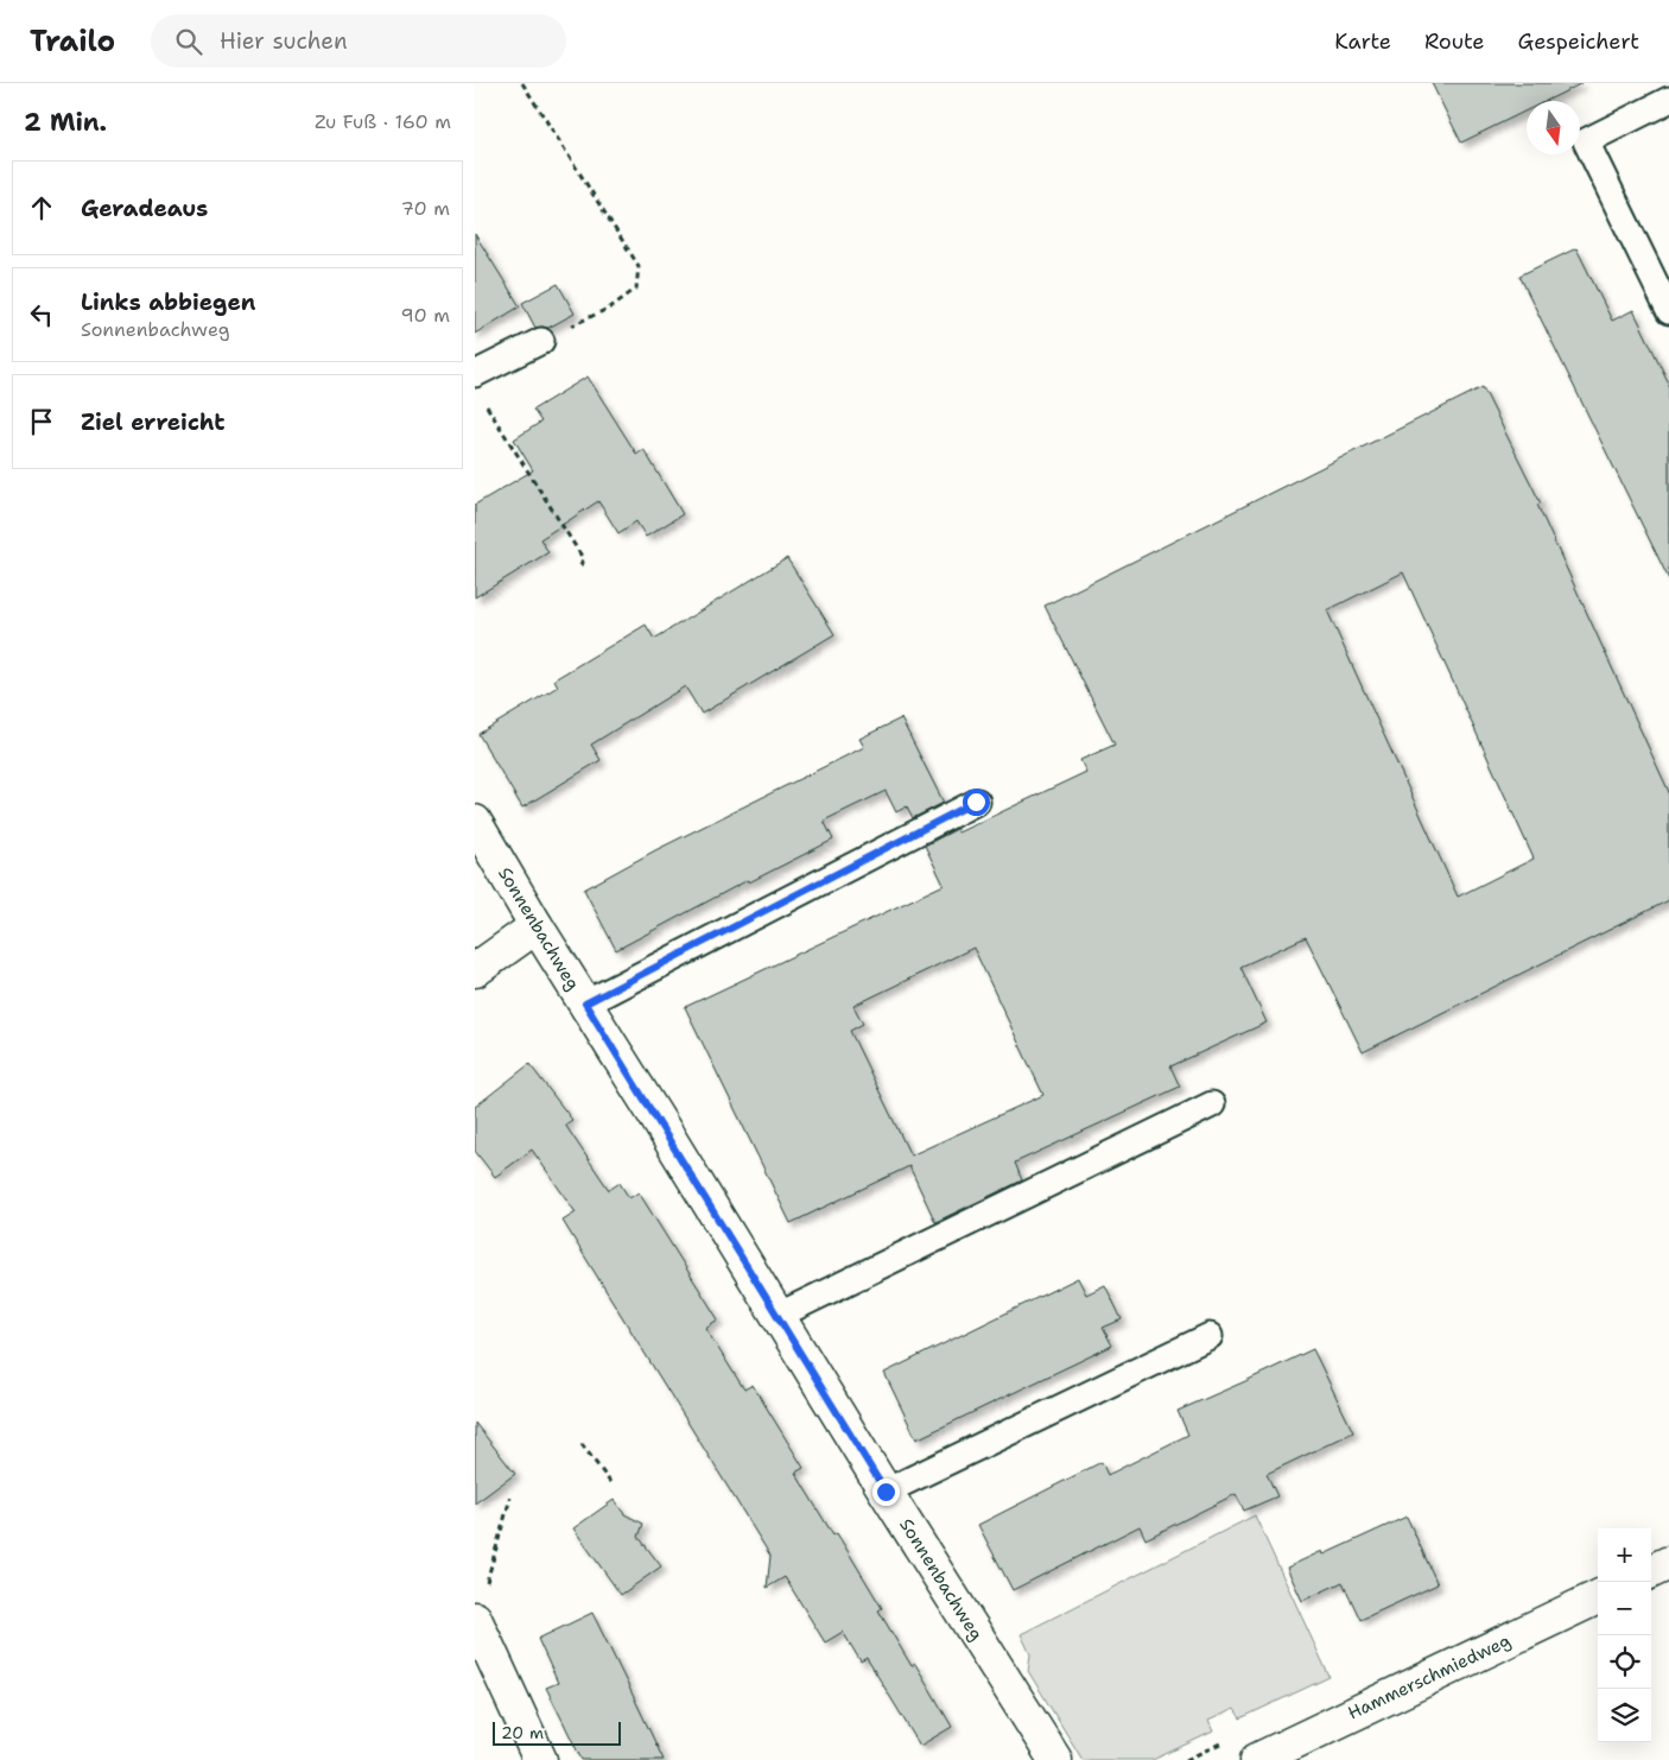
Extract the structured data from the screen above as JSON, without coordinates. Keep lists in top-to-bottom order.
{
  "streets": {
    "street": ["Sonnenbachweg", "Hammerschmiedweg"]
  },
  "scale_bar": "20 m",
  "north": "bottom",
  "page": {
    "header": "Trailo",
    "search": "Hier suchen",
    "nav": ["Karte", "Route", "Gespeichert"],
    "heading": ["2 Min.", "Zu Fuß · 160 m"],
    "list": [
      ["Geradeaus", "70 m"],
      ["Links abbiegen", "Sonnenbachweg", "90 m"],
      "Ziel erreicht"
    ],
    "map_buttons": ["+", "−"],
    "scale": "20 m"
  }
}
